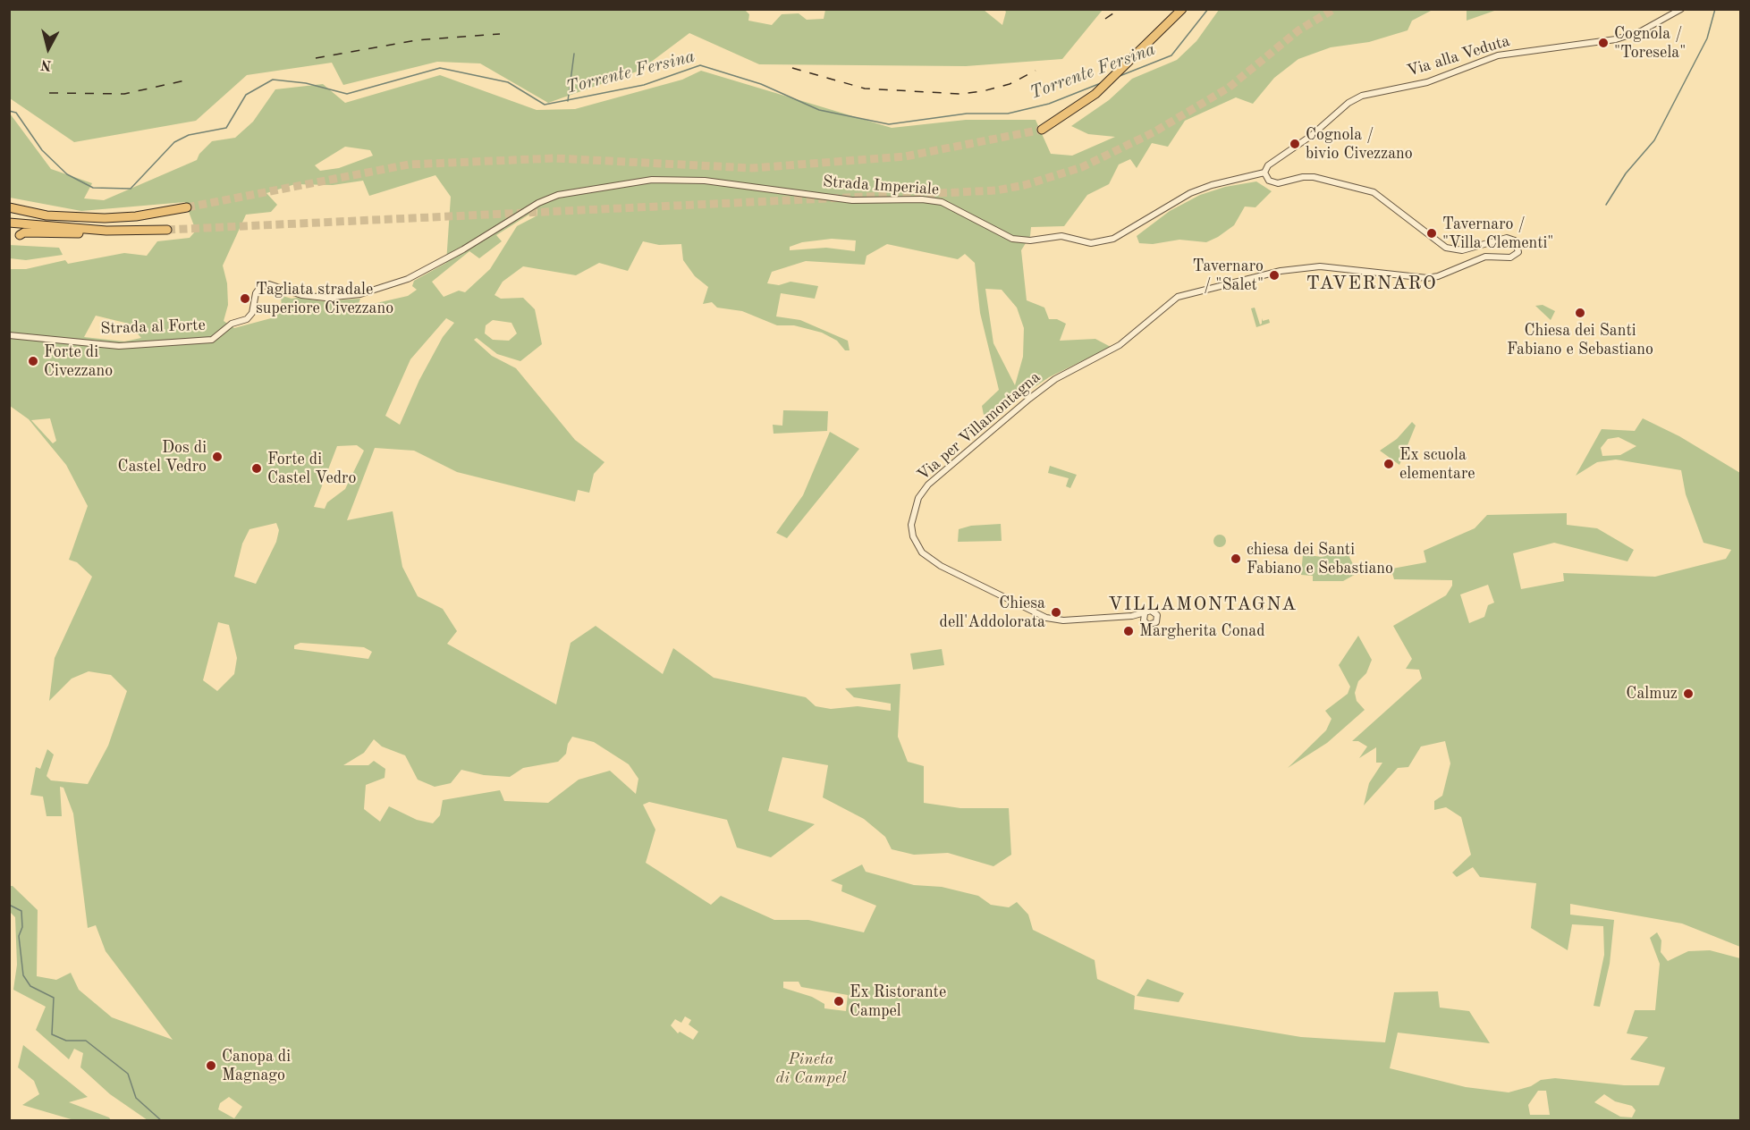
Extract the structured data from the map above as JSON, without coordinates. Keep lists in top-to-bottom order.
{
  "streets": {
    "street": [
      "Via alla Veduta",
      "Strada Imperiale",
      "Strada al Forte",
      "Via per Villamontagna"
    ]
  },
  "crossings": [
    ["Via alla Veduta", "Strada Imperiale"],
    ["Via alla Veduta", "Via per Villamontagna"],
    ["Strada Imperiale", "Strada al Forte"],
    ["Strada Imperiale", "Via per Villamontagna"]
  ],
  "districts": ["TAVERNARO", "VILLAMONTAGNA"],
  "water": ["Torrente Fersina"],
  "parks": ["Pineta di Campel"],
  "places": [
    "Cognola / \"Toresela\"",
    "Cognola / bivio Civezzano",
    "Tavernaro / \"Villa Clementi\"",
    "Tavernaro / \"Salet\"",
    "Tagliata stradale superiore Civezzano",
    "Chiesa dei Santi Fabiano e Sebastiano",
    "Forte di Civezzano",
    "Dos di Castel Vedro",
    "Ex scuola elementare",
    "Forte di Castel Vedro",
    "chiesa dei Santi Fabiano e Sebastiano",
    "Chiesa dell'Addolorata",
    "Margherita Conad",
    "Calmuz",
    "Ex Ristorante Campel",
    "Canopa di Magnago"
  ],
  "north": "bottom"
}
